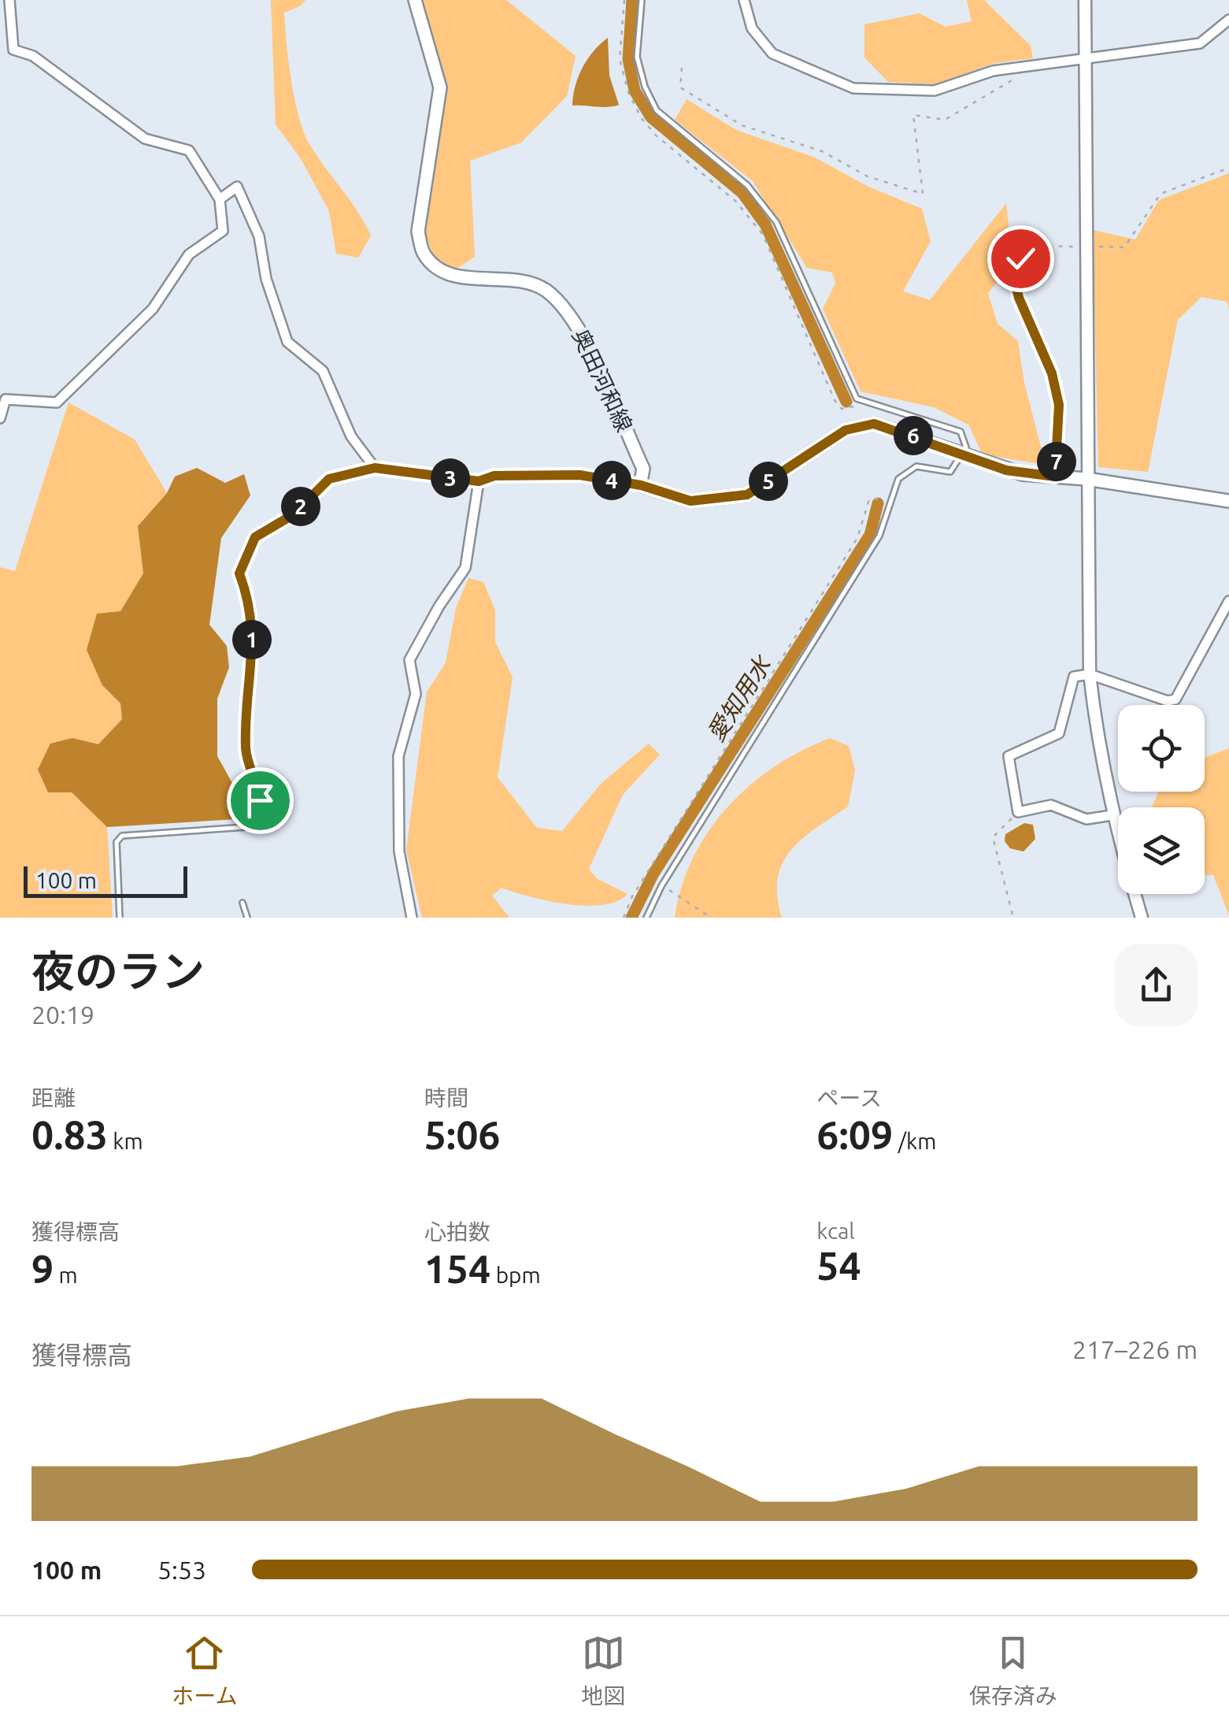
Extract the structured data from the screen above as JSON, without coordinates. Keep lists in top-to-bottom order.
{
  "streets": {
    "main road": ["奥田河和線"]
  },
  "water": ["愛知用水"],
  "scale_bar": "100 m",
  "page": {
    "pins": [
      "6",
      "7",
      "3",
      "4",
      "5",
      "2",
      "1"
    ],
    "scale": "100 m",
    "heading": ["夜のラン", "20:19"],
    "stats": [
      ["距離", "0.83 km"],
      ["時間", "5:06"],
      ["ペース", "6:09 /km"],
      ["獲得標高", "9 m"],
      ["心拍数", "154 bpm"],
      ["kcal", "54"]
    ],
    "chart": ["獲得標高", "217–226 m"],
    "list": [
      {
        "name": "100 m",
        "note": "5:53"
      }
    ],
    "tabs": ["ホーム", "地図", "保存済み"]
  }
}
